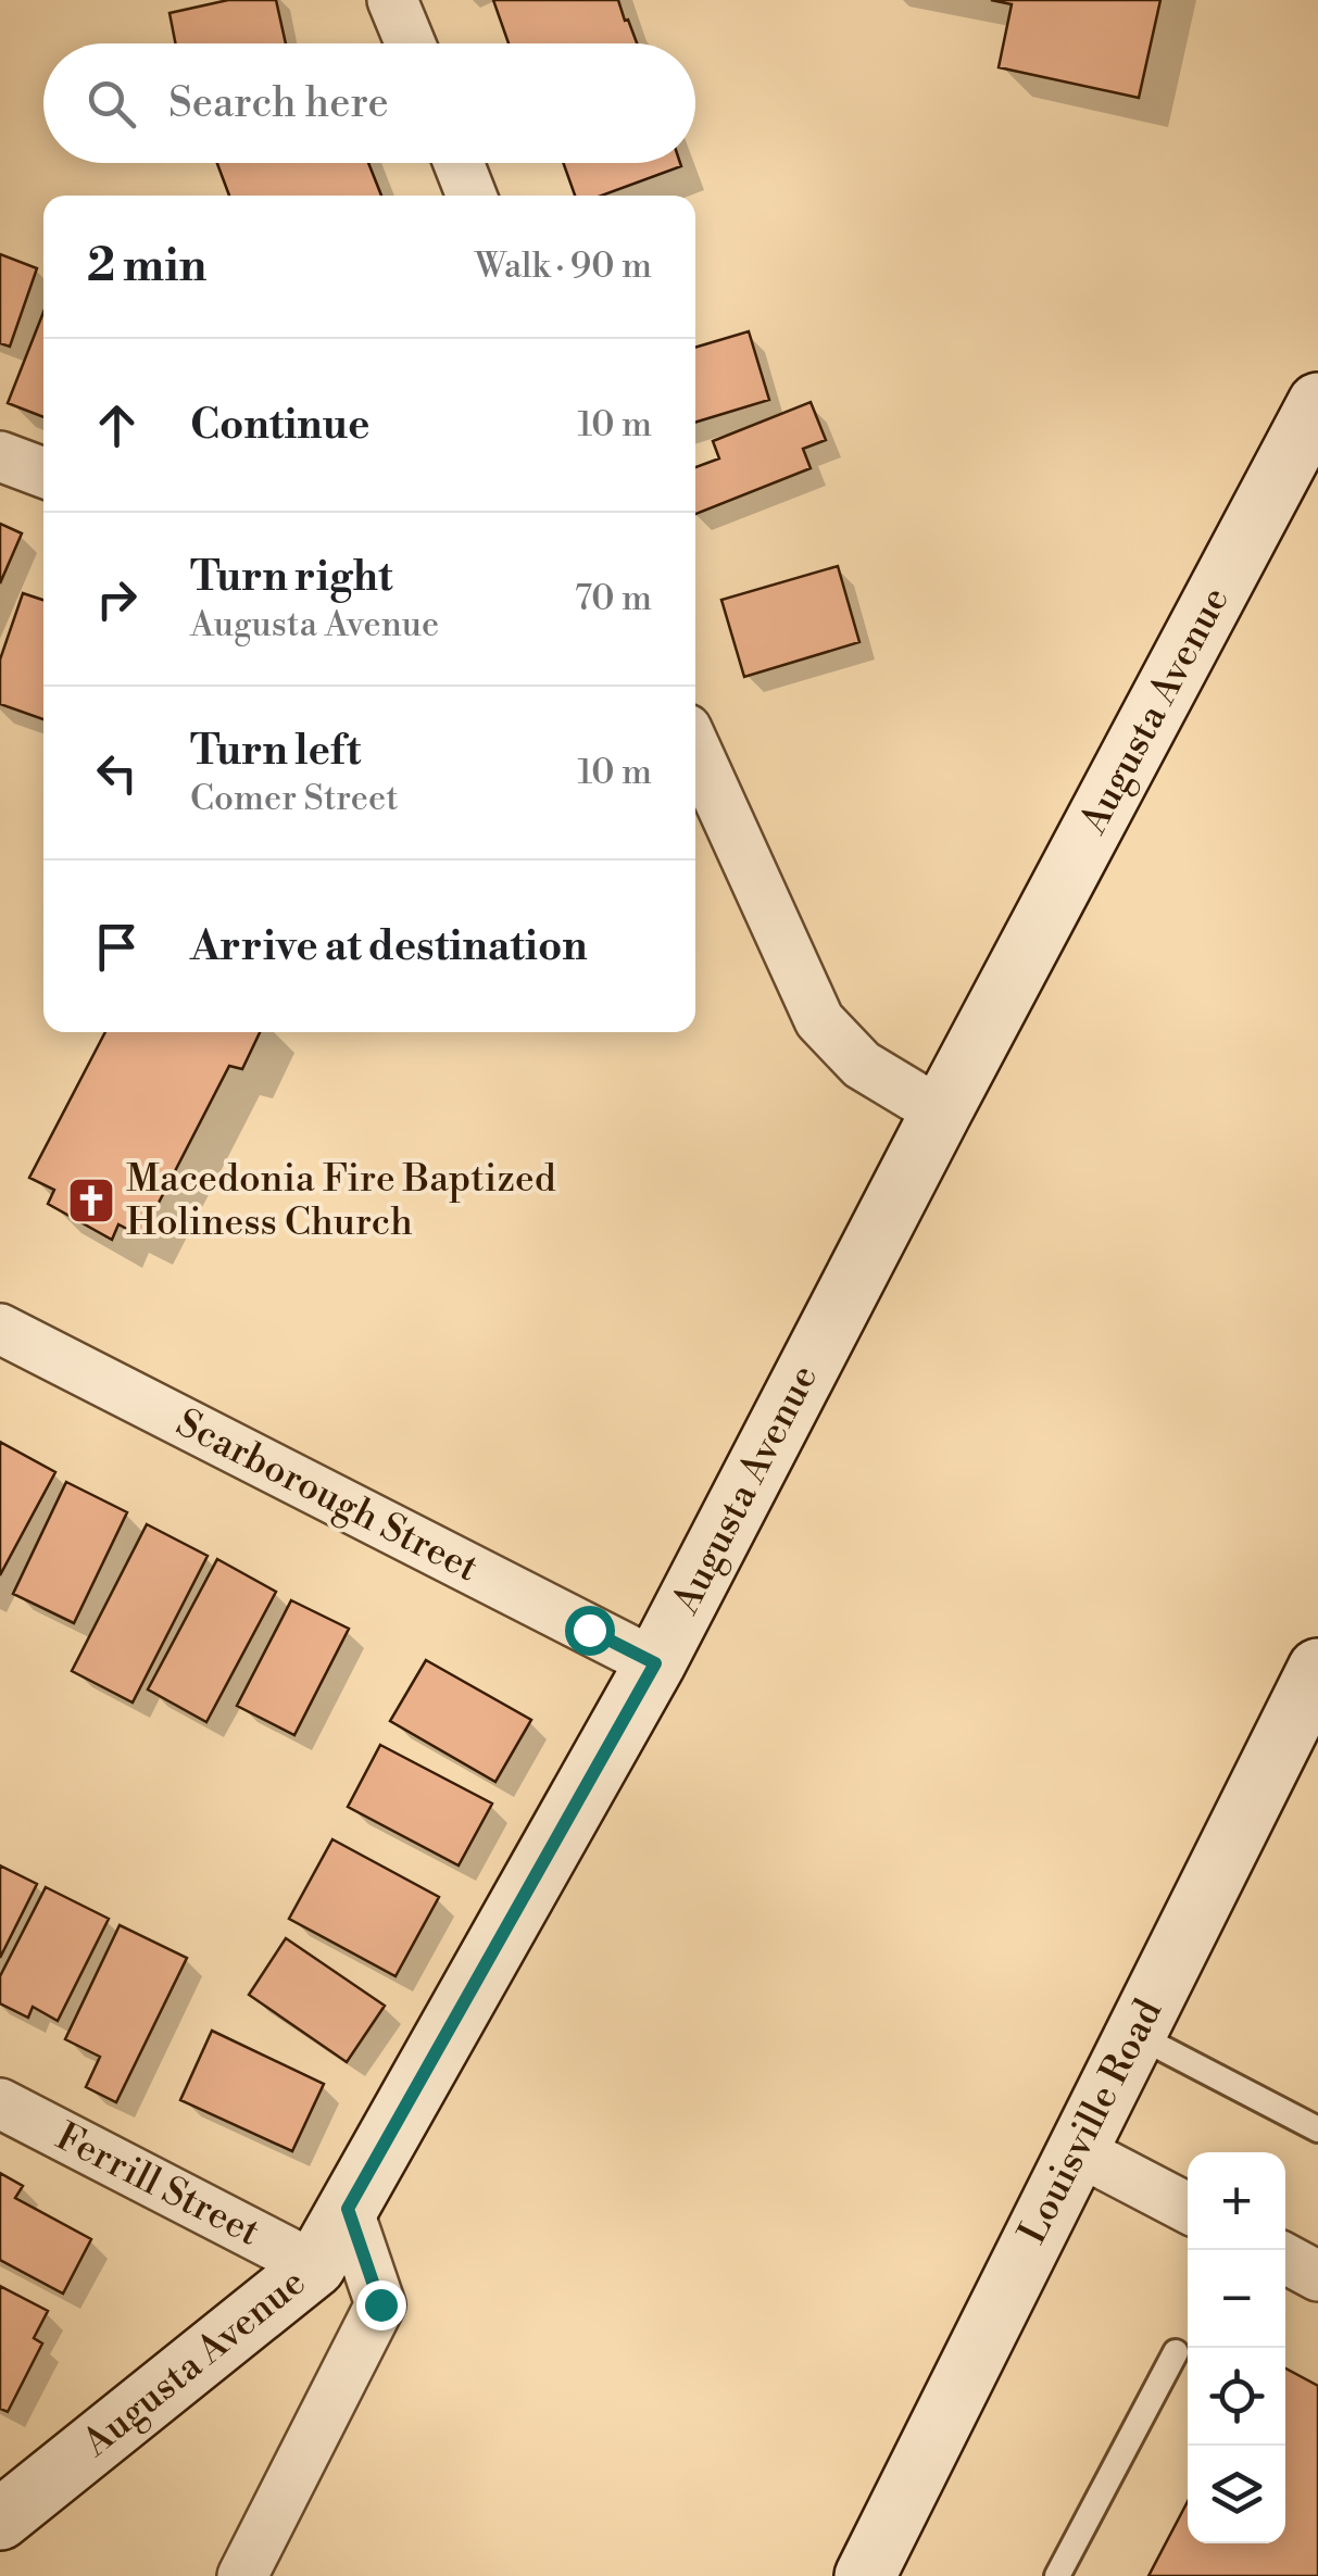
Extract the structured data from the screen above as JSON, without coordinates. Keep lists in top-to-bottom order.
{
  "streets": {
    "main road": ["Augusta Avenue", "Louisville Road"],
    "street": ["Scarborough Street", "Ferrill Street"]
  },
  "crossings": [
    ["Augusta Avenue", "Scarborough Street"],
    ["Augusta Avenue", "Ferrill Street"]
  ],
  "places": {
    "church": ["Macedonia Fire Baptized Holiness Church"]
  },
  "page": {
    "search": "Search here",
    "heading": ["2 min", "Walk · 90 m"],
    "list": [
      ["Continue", "10 m"],
      ["Turn right", "Augusta Avenue", "70 m"],
      ["Turn left", "Comer Street", "10 m"],
      "Arrive at destination"
    ],
    "map_buttons": ["+", "−"]
  }
}
